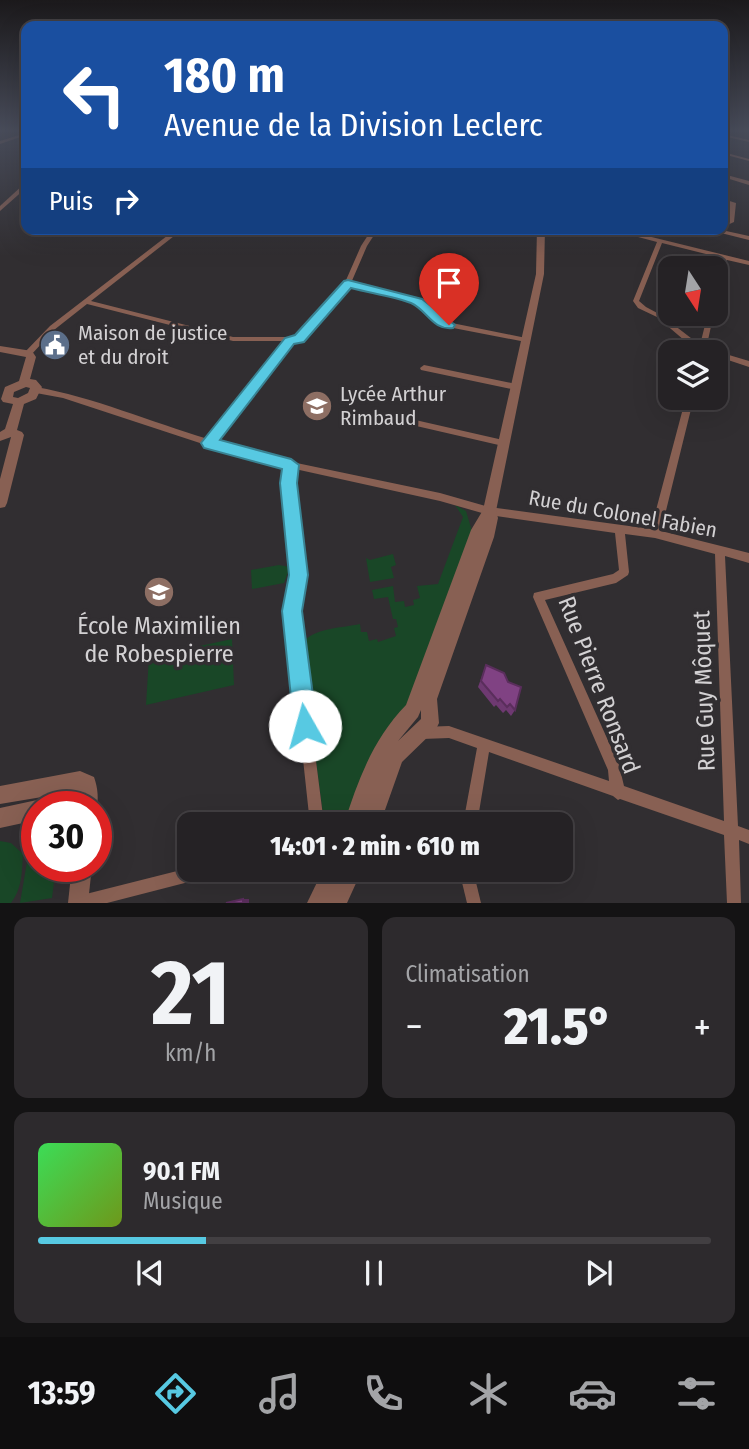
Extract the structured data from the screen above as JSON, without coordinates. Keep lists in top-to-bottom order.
{
  "streets": {
    "street": ["Rue du Colonel Fabien", "Rue Pierre Ronsard", "Rue Guy Môquet"]
  },
  "crossings": [
    ["Rue du Colonel Fabien", "Rue Pierre Ronsard"],
    ["Rue du Colonel Fabien", "Rue Guy Môquet"]
  ],
  "places": {
    "public building": ["Maison de justice et du droit"],
    "school or university": ["Lycée Arthur Rimbaud", "École Maximilien de Robespierre"]
  },
  "north": "bottom",
  "page": {
    "turn": ["180 m", "Avenue de la Division Leclerc"],
    "then": "Puis",
    "limit": "30",
    "trip": "14:01 · 2 min · 610 m",
    "tile": [
      ["21", "km/h"],
      "Climatisation"
    ],
    "heat": ["−", "21.5°", "+"],
    "song": ["90.1 FM", "Musique"],
    "tabs": "13:59"
  }
}
